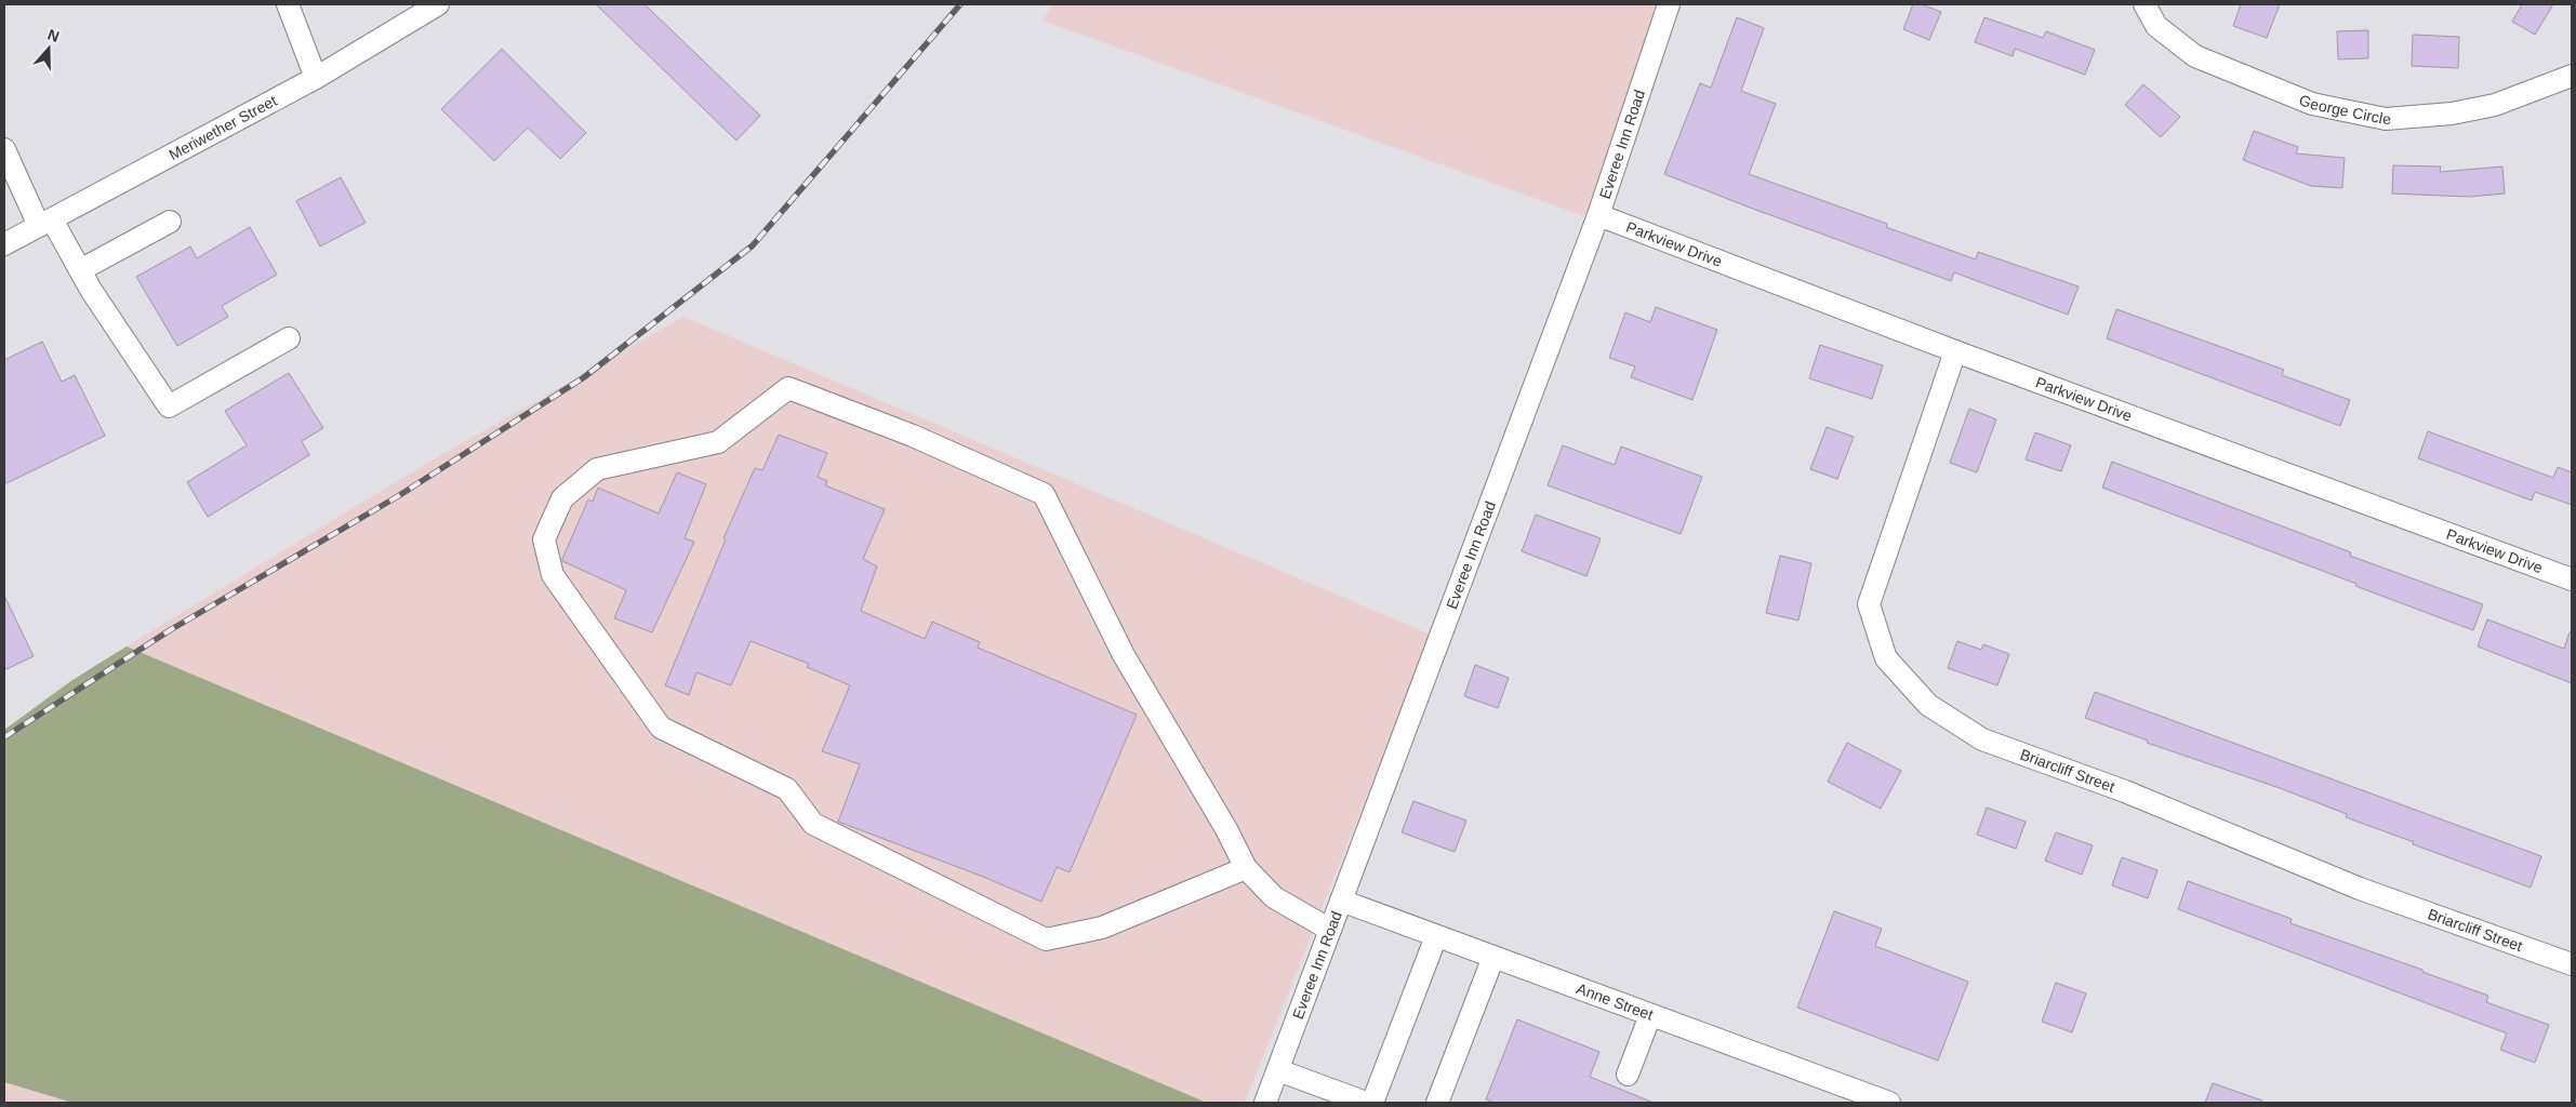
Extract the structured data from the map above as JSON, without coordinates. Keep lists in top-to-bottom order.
{
  "streets": {
    "street": [
      "George Circle",
      "Meriwether Street",
      "Everee Inn Road",
      "Parkview Drive",
      "Briarcliff Street",
      "Anne Street"
    ]
  },
  "crossings": [
    ["Everee Inn Road", "Parkview Drive"],
    ["Everee Inn Road", "Anne Street"],
    ["Parkview Drive", "Briarcliff Street"]
  ],
  "north": "top"
}
